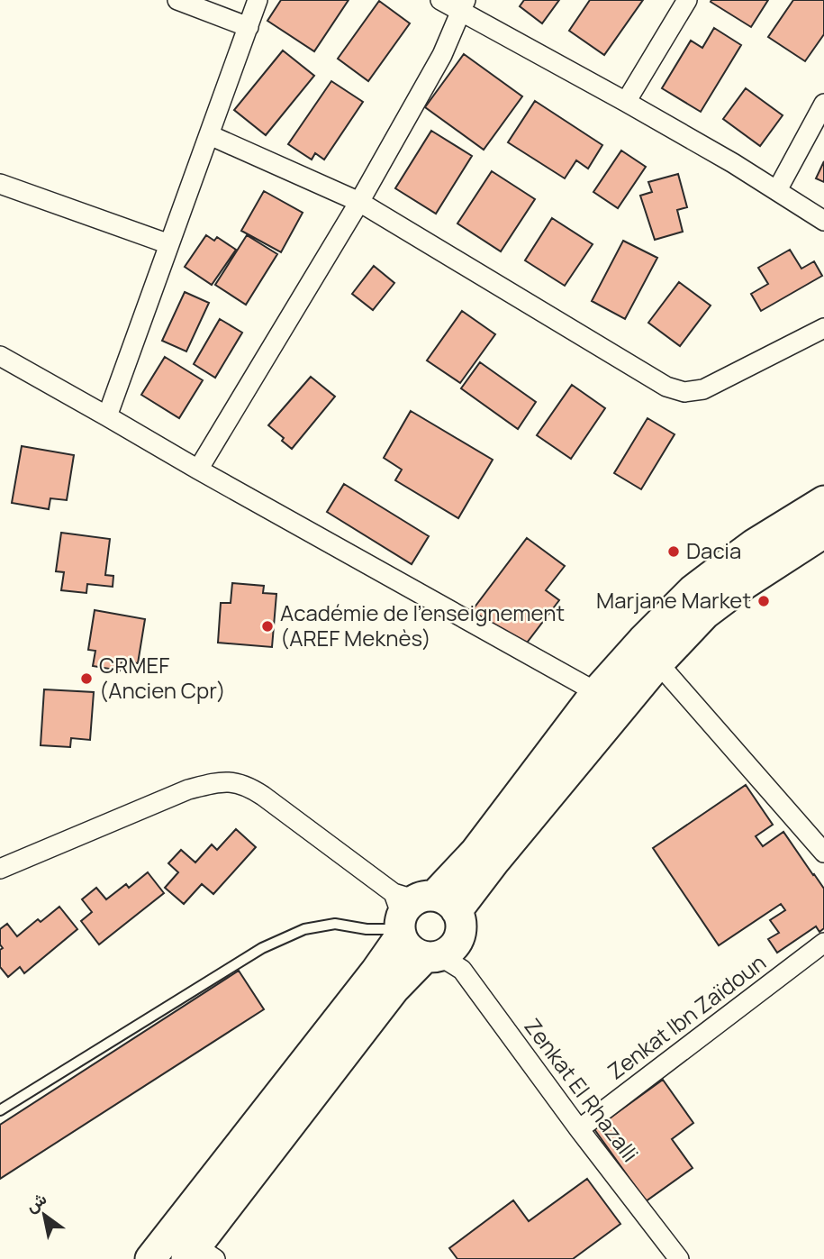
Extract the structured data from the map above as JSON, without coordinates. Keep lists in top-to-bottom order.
{
  "streets": {
    "street": ["Zenkat Ibn Zaïdoun", "Zenkat El Rhazalli"]
  },
  "crossings": [
    ["Zenkat Ibn Zaïdoun", "Zenkat El Rhazalli"]
  ],
  "places": [
    "Dacia",
    "Marjane Market",
    "Académie de l'enseignement (AREF Meknès)",
    "CRMEF (Ancien Cpr)"
  ],
  "north": "top left"
}
